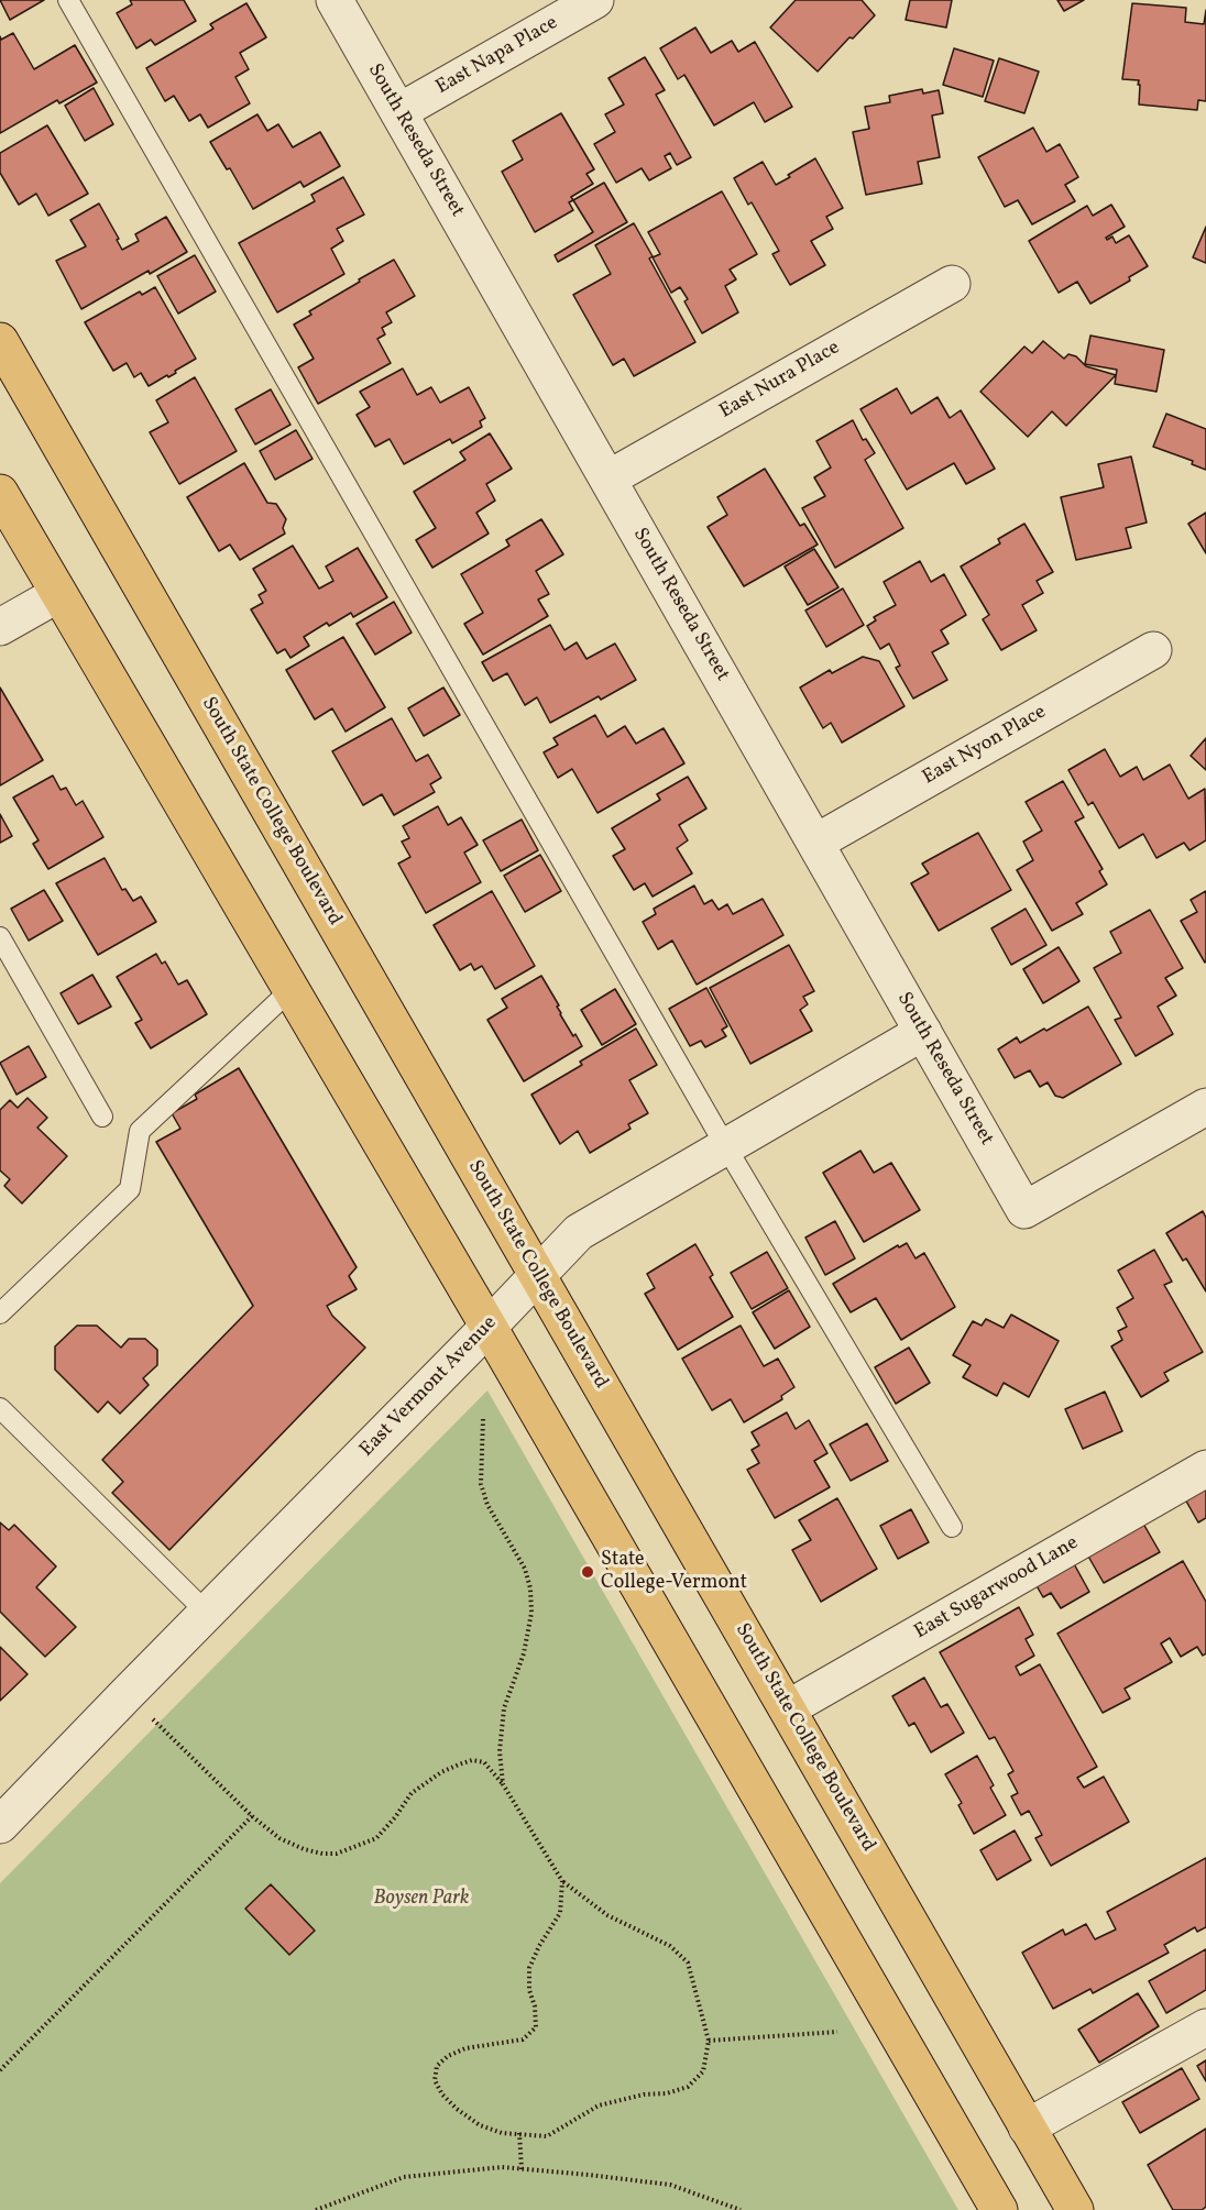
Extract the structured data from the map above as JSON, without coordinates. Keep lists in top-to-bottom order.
{
  "streets": {
    "main road": ["South State College Boulevard"],
    "street": [
      "East Napa Place",
      "South Reseda Street",
      "East Nura Place",
      "East Nyon Place",
      "East Vermont Avenue",
      "East Sugarwood Lane"
    ]
  },
  "crossings": [
    ["East Napa Place", "South Reseda Street"],
    ["South Reseda Street", "East Nura Place"],
    ["South Reseda Street", "East Nyon Place"],
    ["South Reseda Street", "East Vermont Avenue"],
    ["South State College Boulevard", "East Vermont Avenue"],
    ["South State College Boulevard", "East Sugarwood Lane"]
  ],
  "parks": ["Boysen Park"],
  "places": ["State College-Vermont"]
}
